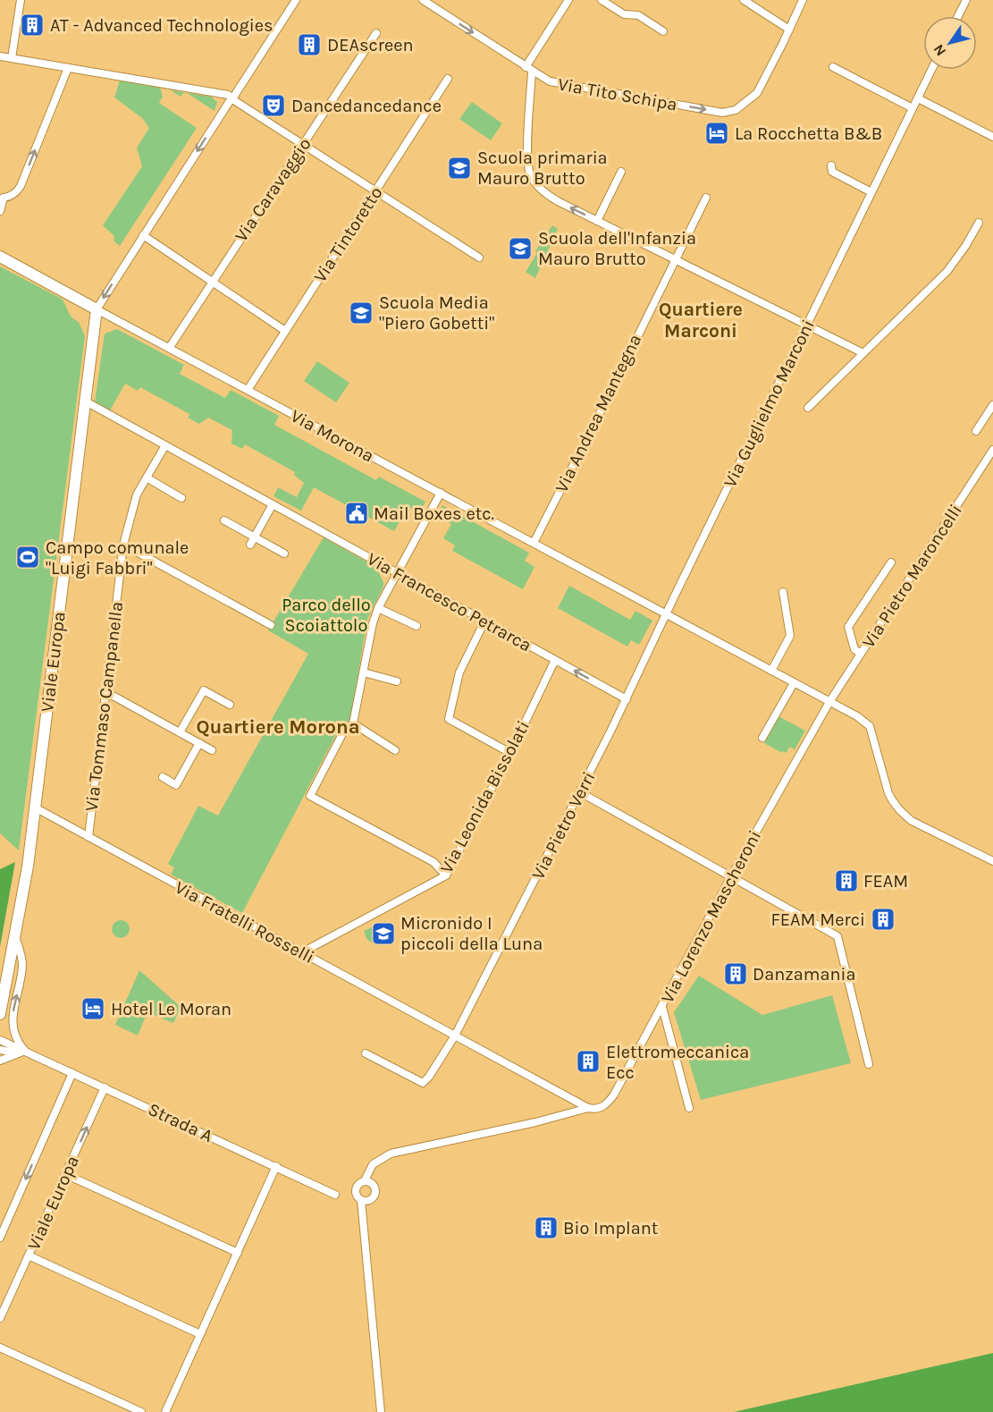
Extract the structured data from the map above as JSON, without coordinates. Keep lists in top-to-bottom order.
{
  "streets": {
    "main road": ["Via Morona", "Viale Europa"],
    "street": [
      "Via Tito Schipa",
      "Via Caravaggio",
      "Via Tintoretto",
      "Via Guglielmo Marconi",
      "Via Andrea Mantegna",
      "Via Pietro Maroncelli",
      "Via Francesco Petrarca",
      "Via Tommaso Campanella",
      "Via Leonida Bissolati",
      "Via Pietro Verri",
      "Via Lorenzo Mascheroni",
      "Via Fratelli Rosselli",
      "Strada A"
    ]
  },
  "crossings": [
    ["Via Caravaggio", "Via Morona"],
    ["Via Tintoretto", "Via Morona"],
    ["Via Guglielmo Marconi", "Via Morona"],
    ["Via Guglielmo Marconi", "Via Pietro Verri"],
    ["Via Andrea Mantegna", "Via Morona"],
    ["Via Morona", "Via Pietro Maroncelli"],
    ["Via Morona", "Viale Europa"],
    ["Via Morona", "Via Pietro Verri"],
    ["Via Morona", "Via Lorenzo Mascheroni"],
    ["Via Pietro Maroncelli", "Via Lorenzo Mascheroni"],
    ["Via Francesco Petrarca", "Viale Europa"],
    ["Via Francesco Petrarca", "Via Tommaso Campanella"],
    ["Via Francesco Petrarca", "Via Leonida Bissolati"],
    ["Via Francesco Petrarca", "Via Pietro Verri"],
    ["Viale Europa", "Via Fratelli Rosselli"],
    ["Viale Europa", "Strada A"],
    ["Via Tommaso Campanella", "Via Fratelli Rosselli"],
    ["Via Leonida Bissolati", "Via Fratelli Rosselli"],
    ["Via Pietro Verri", "Via Fratelli Rosselli"],
    ["Via Lorenzo Mascheroni", "Via Fratelli Rosselli"]
  ],
  "one_way": ["Via Tito Schipa"],
  "districts": ["Quartiere Marconi", "Quartiere Morona"],
  "parks": ["Parco dello Scoiattolo"],
  "places": {
    "building": [
      "AT - Advanced Technologies",
      "DEAscreen",
      "FEAM",
      "FEAM Merci",
      "Danzamania",
      "Elettromeccanica Ecc",
      "Bio Implant"
    ],
    "theatre": ["Dancedancedance"],
    "hotel": ["La Rocchetta B&B", "Hotel Le Moran"],
    "school or university": [
      "Scuola primaria Mauro Brutto",
      "Scuola dell'Infanzia Mauro Brutto",
      "Scuola Media \"Piero Gobetti\"",
      "Micronido I piccoli della Luna"
    ],
    "public building": ["Mail Boxes etc."],
    "sports": ["Campo comunale \"Luigi Fabbri\""]
  },
  "north": "bottom left"
}
